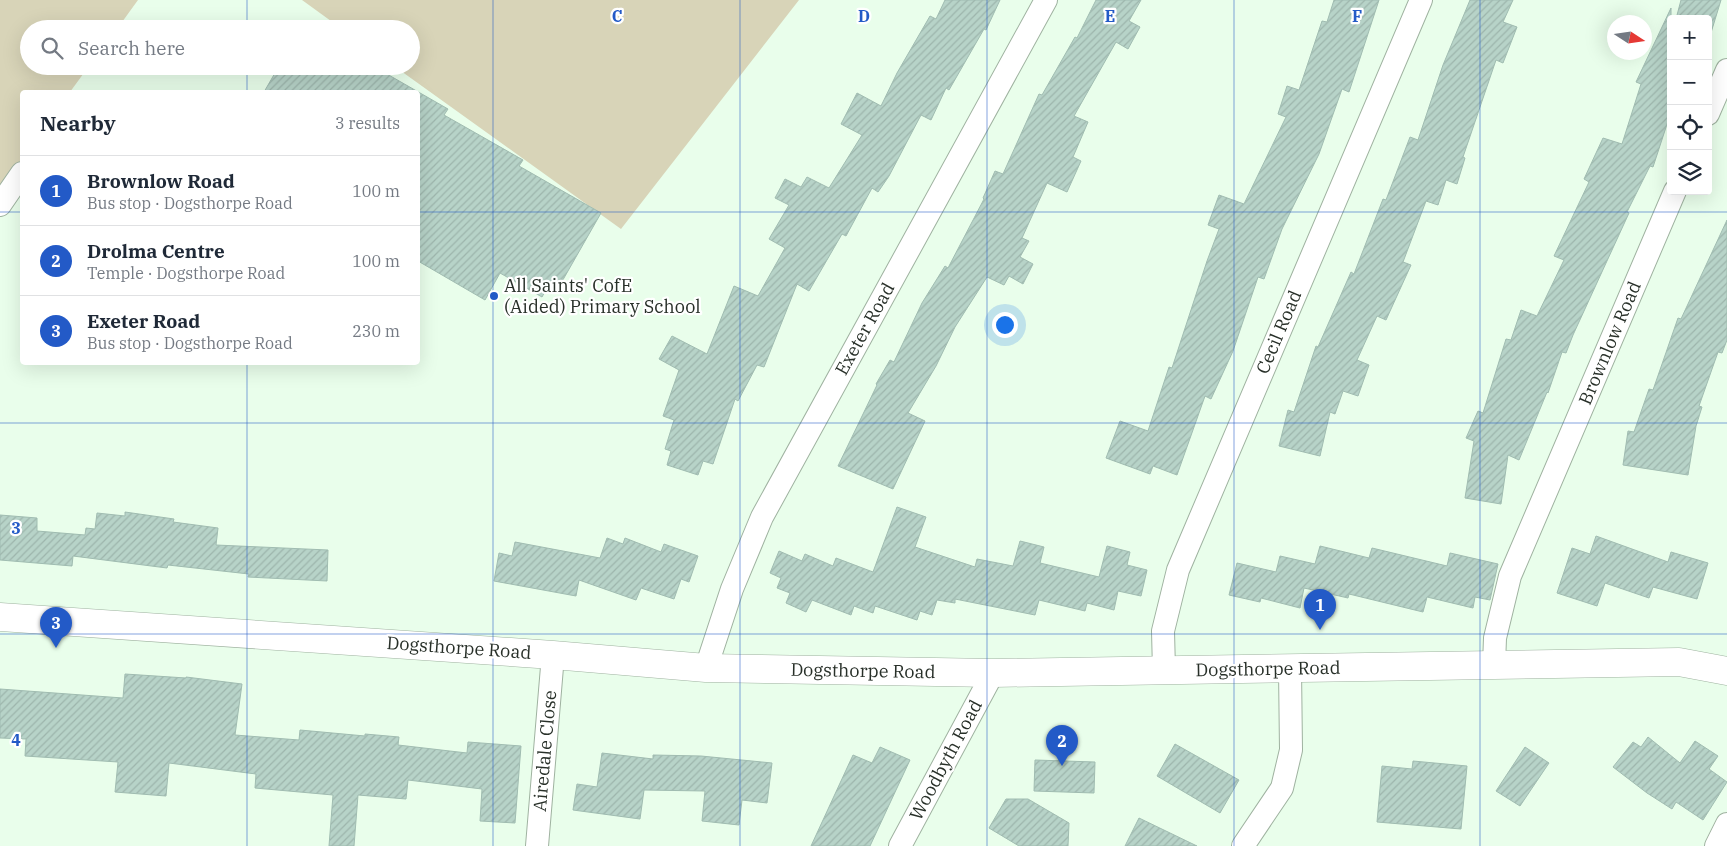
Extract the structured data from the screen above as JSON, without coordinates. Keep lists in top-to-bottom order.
{
  "streets": {
    "street": [
      "Exeter Road",
      "Cecil Road",
      "Brownlow Road",
      "Dogsthorpe Road",
      "Airedale Close",
      "Woodbyth Road"
    ]
  },
  "crossings": [
    ["Exeter Road", "Dogsthorpe Road"],
    ["Cecil Road", "Dogsthorpe Road"],
    ["Brownlow Road", "Dogsthorpe Road"],
    ["Dogsthorpe Road", "Airedale Close"],
    ["Dogsthorpe Road", "Woodbyth Road"]
  ],
  "places": ["All Saints' CofE (Aided) Primary School"],
  "north": "right",
  "page": {
    "map_buttons": ["+", "−"],
    "search": "Search here",
    "heading": ["Nearby", "3 results"],
    "list": [
      {
        "mark": "1",
        "name": "Brownlow Road",
        "note": "Bus stop · Dogsthorpe Road",
        "value": "100 m"
      },
      {
        "mark": "2",
        "name": "Drolma Centre",
        "note": "Temple · Dogsthorpe Road",
        "value": "100 m"
      },
      {
        "mark": "3",
        "name": "Exeter Road",
        "note": "Bus stop · Dogsthorpe Road",
        "value": "230 m"
      }
    ],
    "pins": ["1", "3", "2"]
  },
  "grid": {
    "columns": [
      "C",
      "D",
      "E",
      "F"
    ],
    "rows": ["3", "4"]
  }
}
